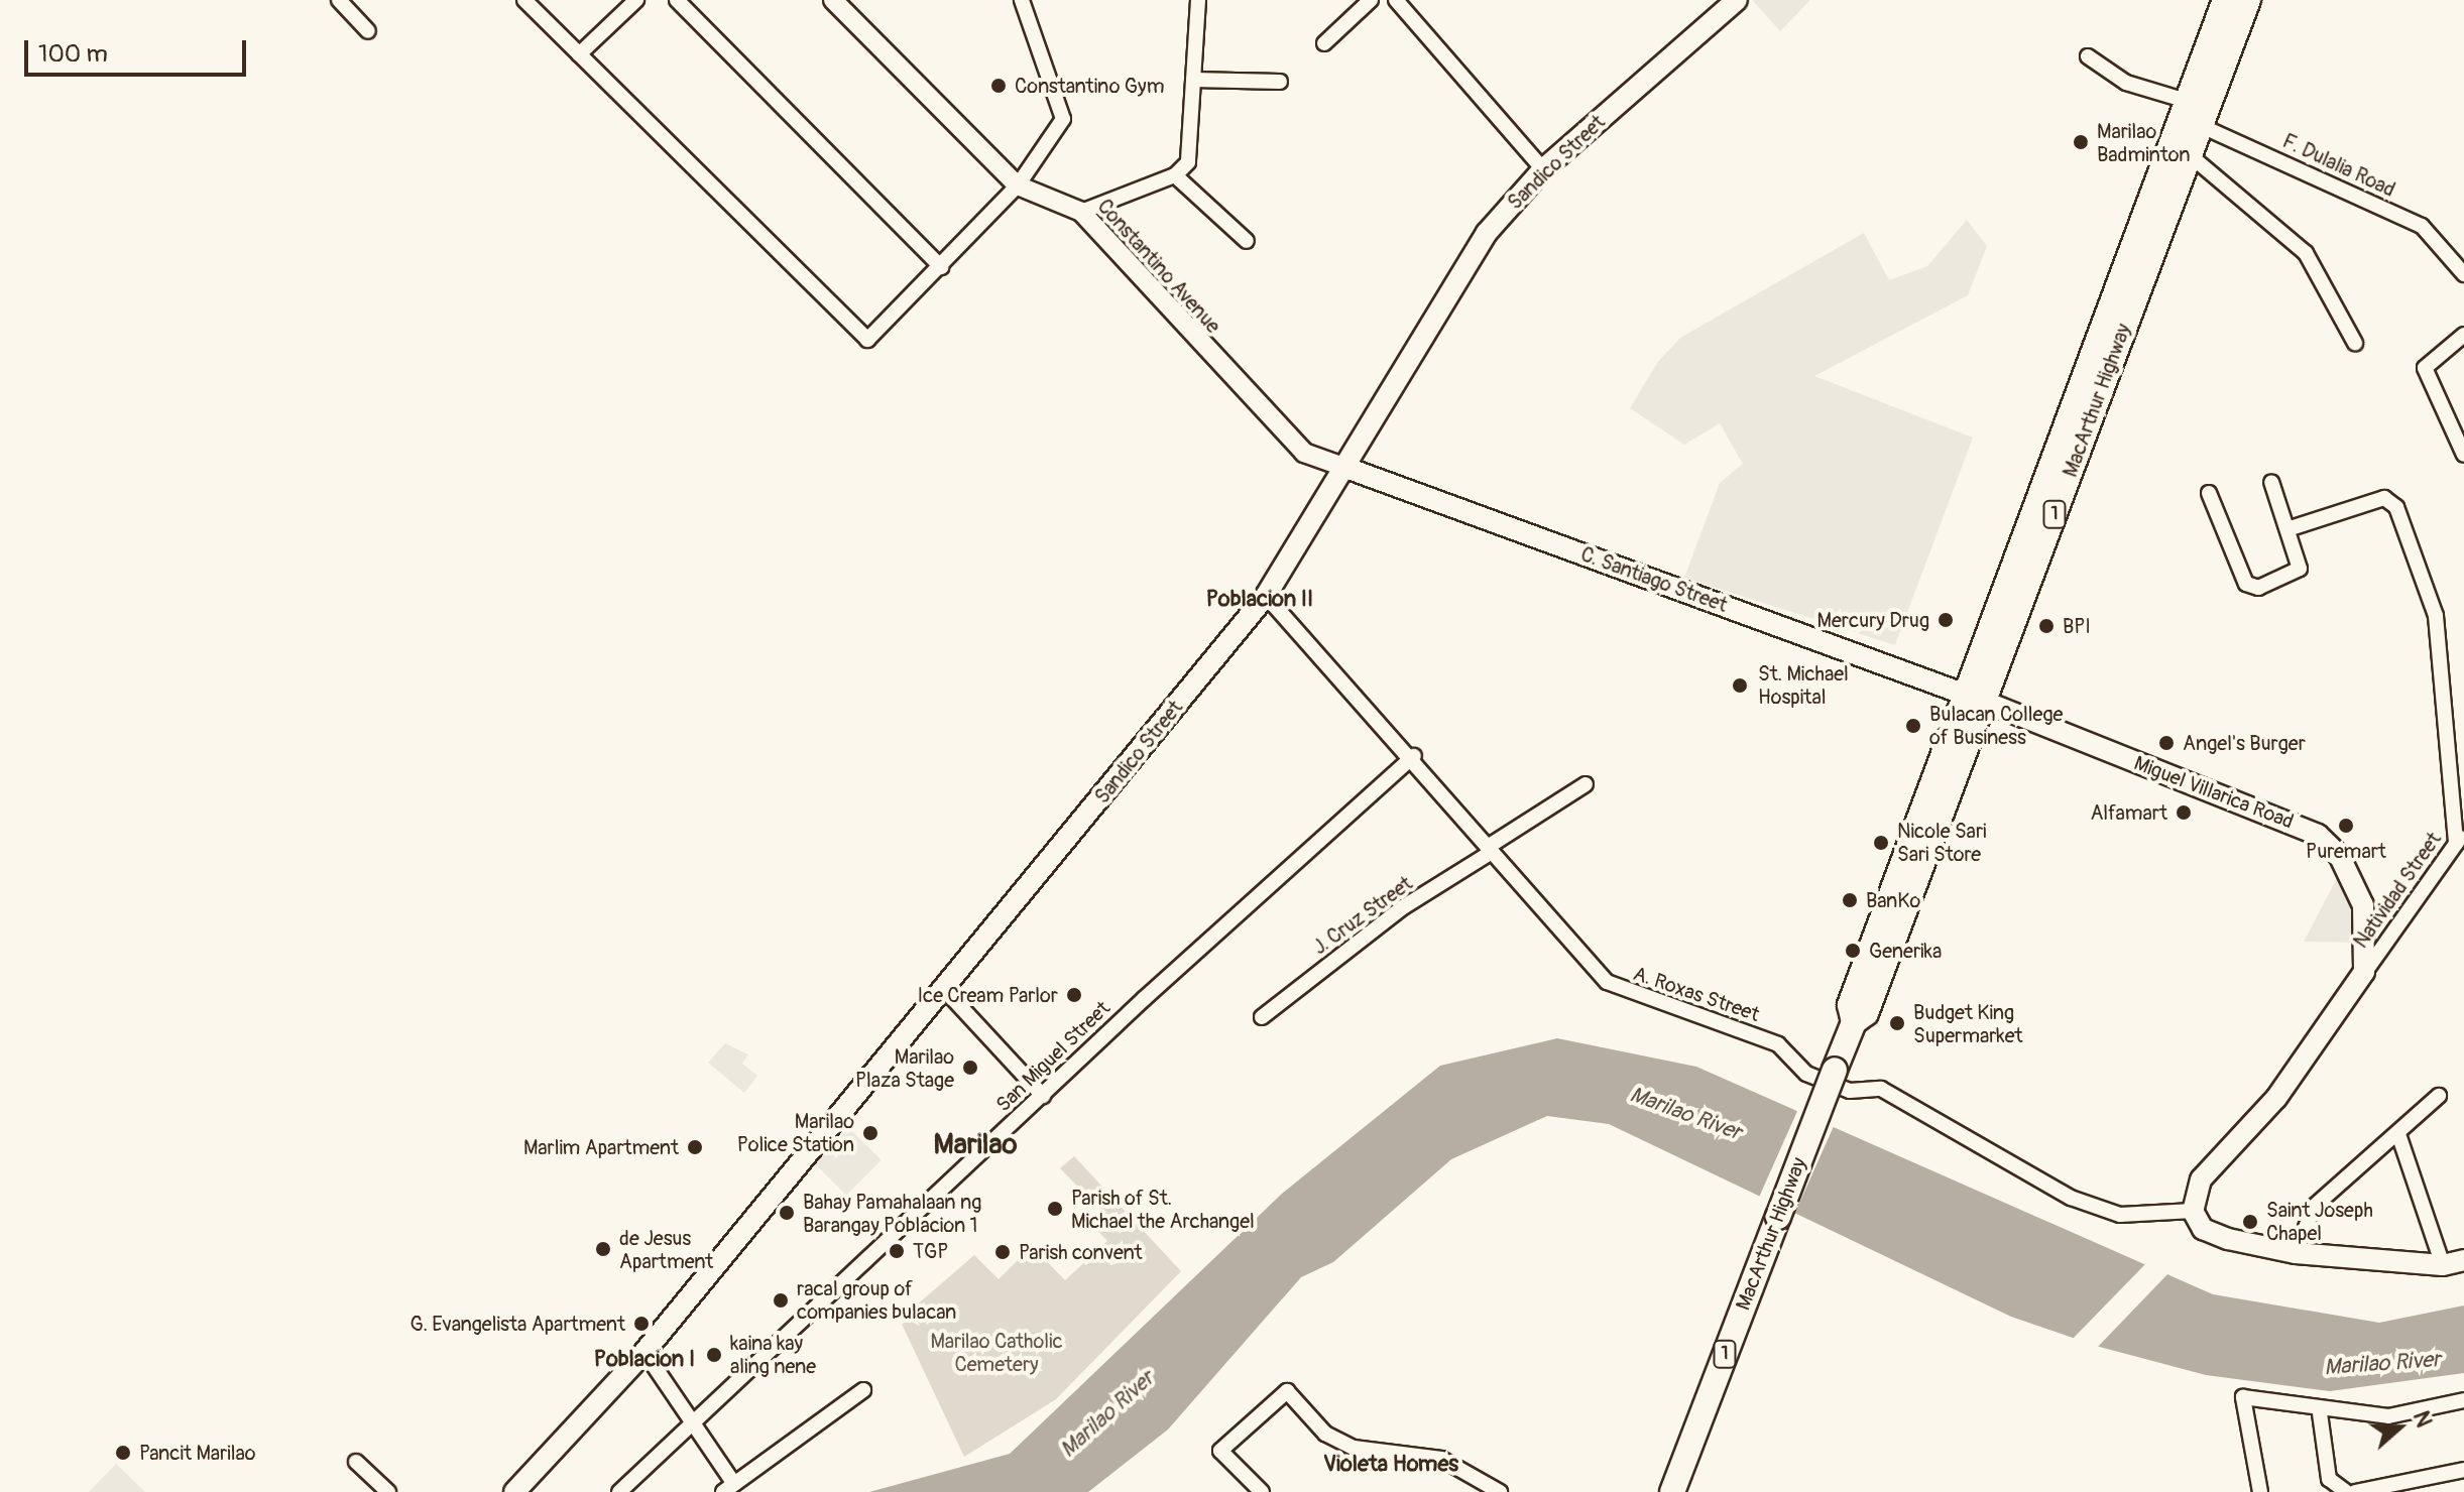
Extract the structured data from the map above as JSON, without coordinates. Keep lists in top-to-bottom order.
{
  "streets": {
    "highway": ["MacArthur Highway", "1"],
    "main road": ["Sandico Street", "C. Santiago Street", "Miguel Villarica Road"],
    "street": [
      "F. Dulalia Road",
      "Constantino Avenue",
      "Natividad Street",
      "J. Cruz Street",
      "A. Roxas Street",
      "San Miguel Street"
    ]
  },
  "crossings": [
    ["Sandico Street", "Constantino Avenue"],
    ["Sandico Street", "C. Santiago Street"],
    ["Sandico Street", "A. Roxas Street"],
    ["F. Dulalia Road", "MacArthur Highway"],
    ["Constantino Avenue", "C. Santiago Street"],
    ["MacArthur Highway", "C. Santiago Street"],
    ["MacArthur Highway", "Miguel Villarica Road"],
    ["C. Santiago Street", "Miguel Villarica Road"],
    ["Miguel Villarica Road", "Natividad Street"],
    ["J. Cruz Street", "A. Roxas Street"],
    ["A. Roxas Street", "San Miguel Street"]
  ],
  "districts": [
    "Poblacion II",
    "Marilao",
    "Poblacion I",
    "Violeta Homes"
  ],
  "water": ["Marilao River"],
  "parks": ["Marilao Catholic Cemetery"],
  "places": [
    "Constantino Gym",
    "Marilao Badminton",
    "Mercury Drug",
    "BPI",
    "St. Michael Hospital",
    "Bulacan College of Business",
    "Angel's Burger",
    "Alfamart",
    "Puremart",
    "Nicole Sari Sari Store",
    "BanKo",
    "Generika",
    "Ice Cream Parlor",
    "Budget King Supermarket",
    "Marilao Plaza Stage",
    "Marilao Police Station",
    "Marlim Apartment",
    "Parish of St. Michael the Archangel",
    "Bahay Pamahalaan ng Barangay Poblacion 1",
    "Saint Joseph Chapel",
    "de Jesus Apartment",
    "TGP",
    "Parish convent",
    "racal group of companies bulacan",
    "G. Evangelista Apartment",
    "kaina kay aling nene",
    "Pancit Marilao"
  ],
  "scale_bar": "100 m",
  "north": "right"
}
